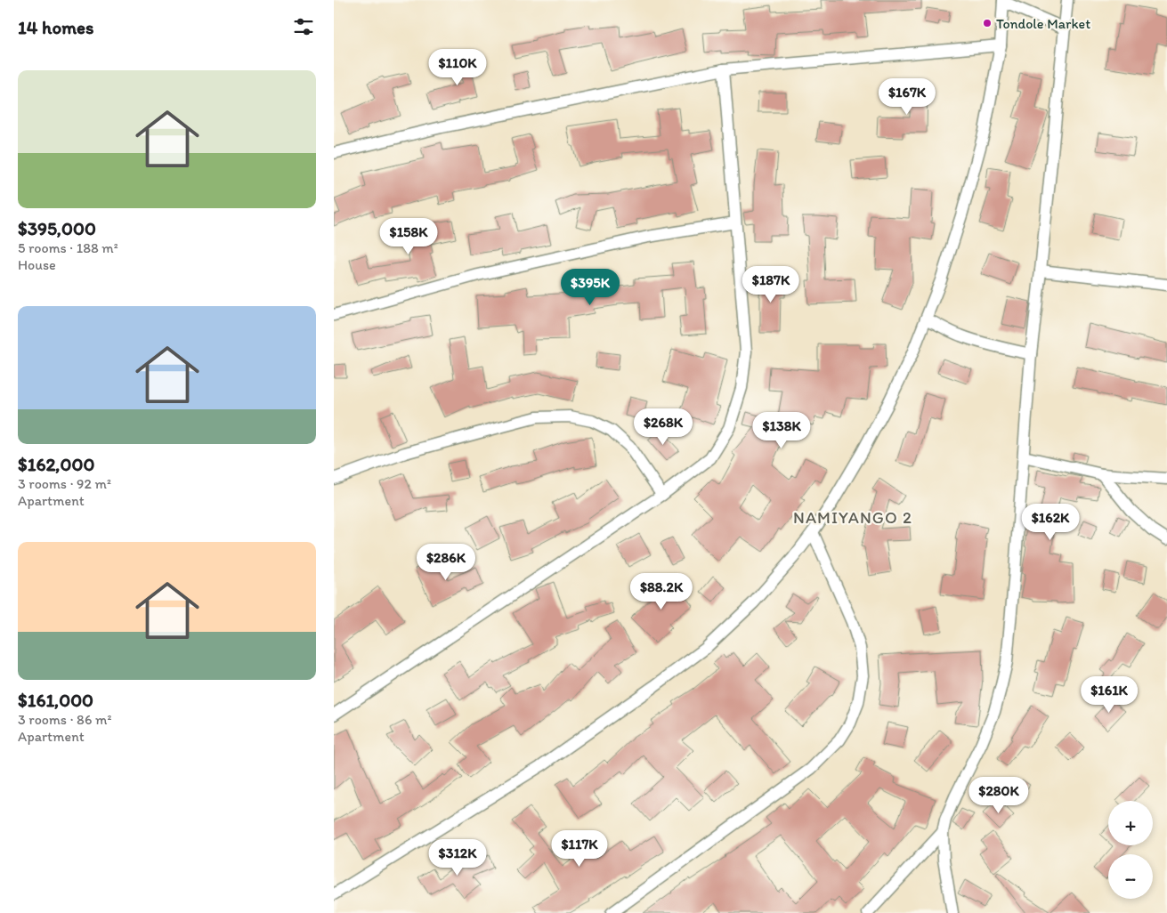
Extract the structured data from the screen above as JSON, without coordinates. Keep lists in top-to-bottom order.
{
  "districts": ["NAMIYANGO 2"],
  "places": ["Tondole Market"],
  "page": {
    "heading": "14 homes",
    "price": [
      "$110K",
      "$167K",
      "$158K",
      "$187K",
      "$395K",
      "$268K",
      "$138K",
      "$162K",
      "$286K",
      "$88.2K",
      "$161K",
      "$280K",
      "$117K",
      "$312K"
    ],
    "list": [
      {
        "name": "$395,000",
        "note": "5 rooms · 188 m² · House"
      },
      {
        "name": "$162,000",
        "note": "3 rooms · 92 m² · Apartment"
      },
      {
        "name": "$161,000",
        "note": "3 rooms · 86 m² · Apartment"
      }
    ],
    "map_buttons": ["+", "−"]
  }
}
